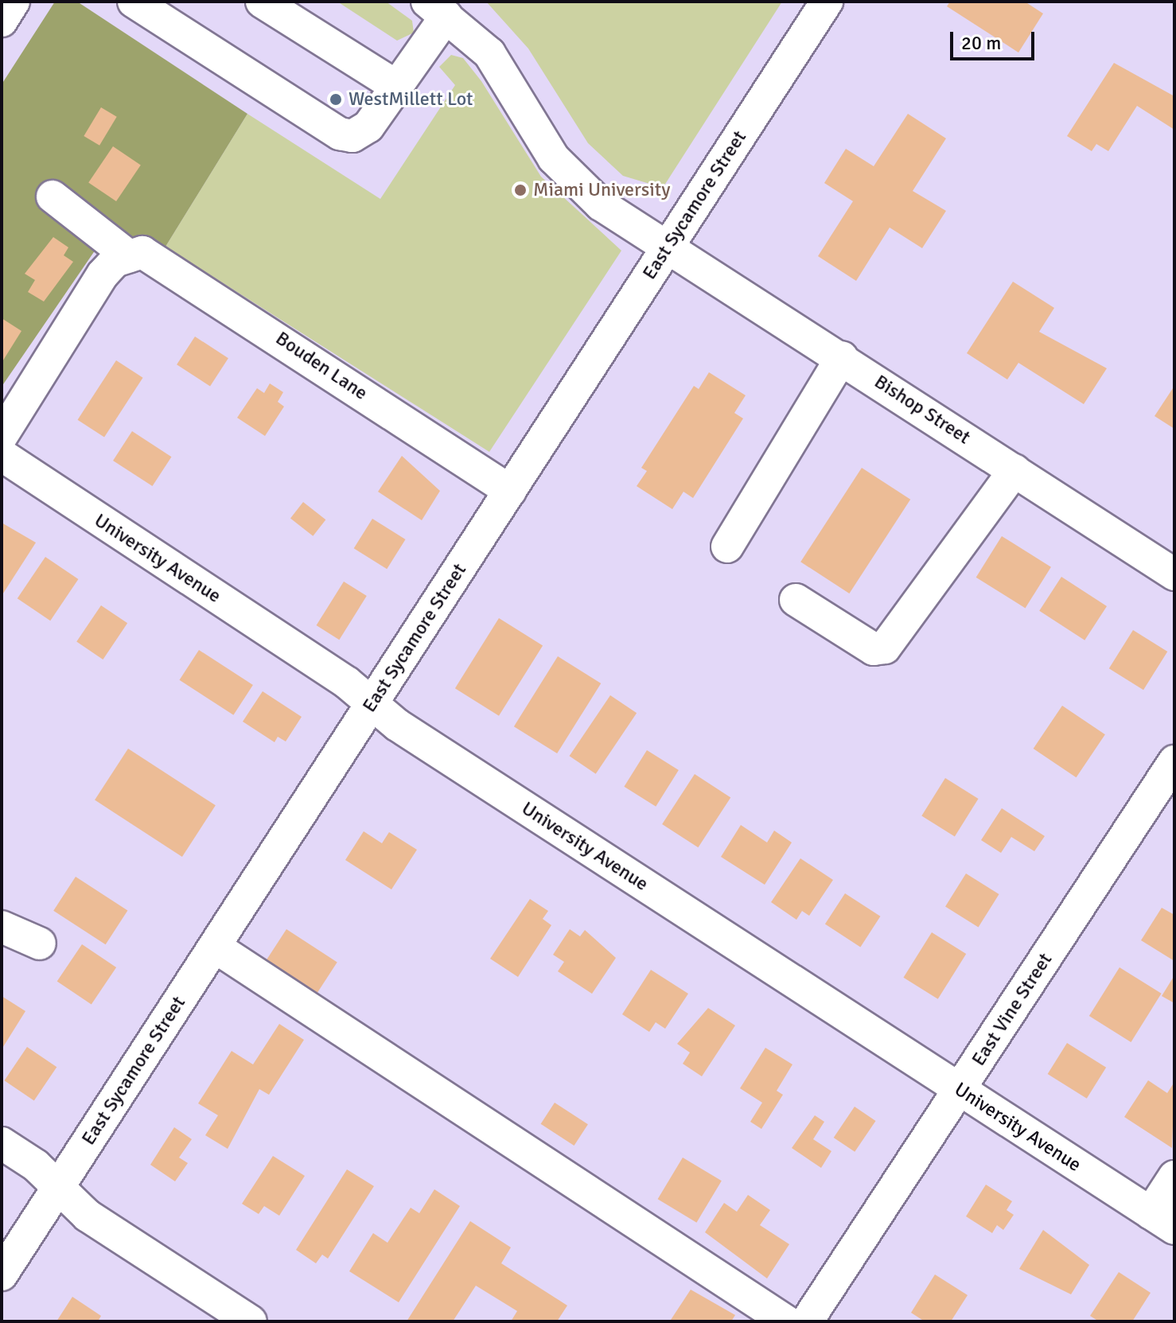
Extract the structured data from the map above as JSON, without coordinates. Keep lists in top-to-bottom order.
{
  "streets": {
    "street": [
      "East Sycamore Street",
      "Bouden Lane",
      "Bishop Street",
      "University Avenue",
      "East Vine Street"
    ]
  },
  "crossings": [
    ["East Sycamore Street", "Bouden Lane"],
    ["East Sycamore Street", "Bishop Street"],
    ["East Sycamore Street", "University Avenue"],
    ["University Avenue", "East Vine Street"]
  ],
  "places": ["WestMillett Lot", "Miami University"],
  "scale_bar": "20 m"
}
